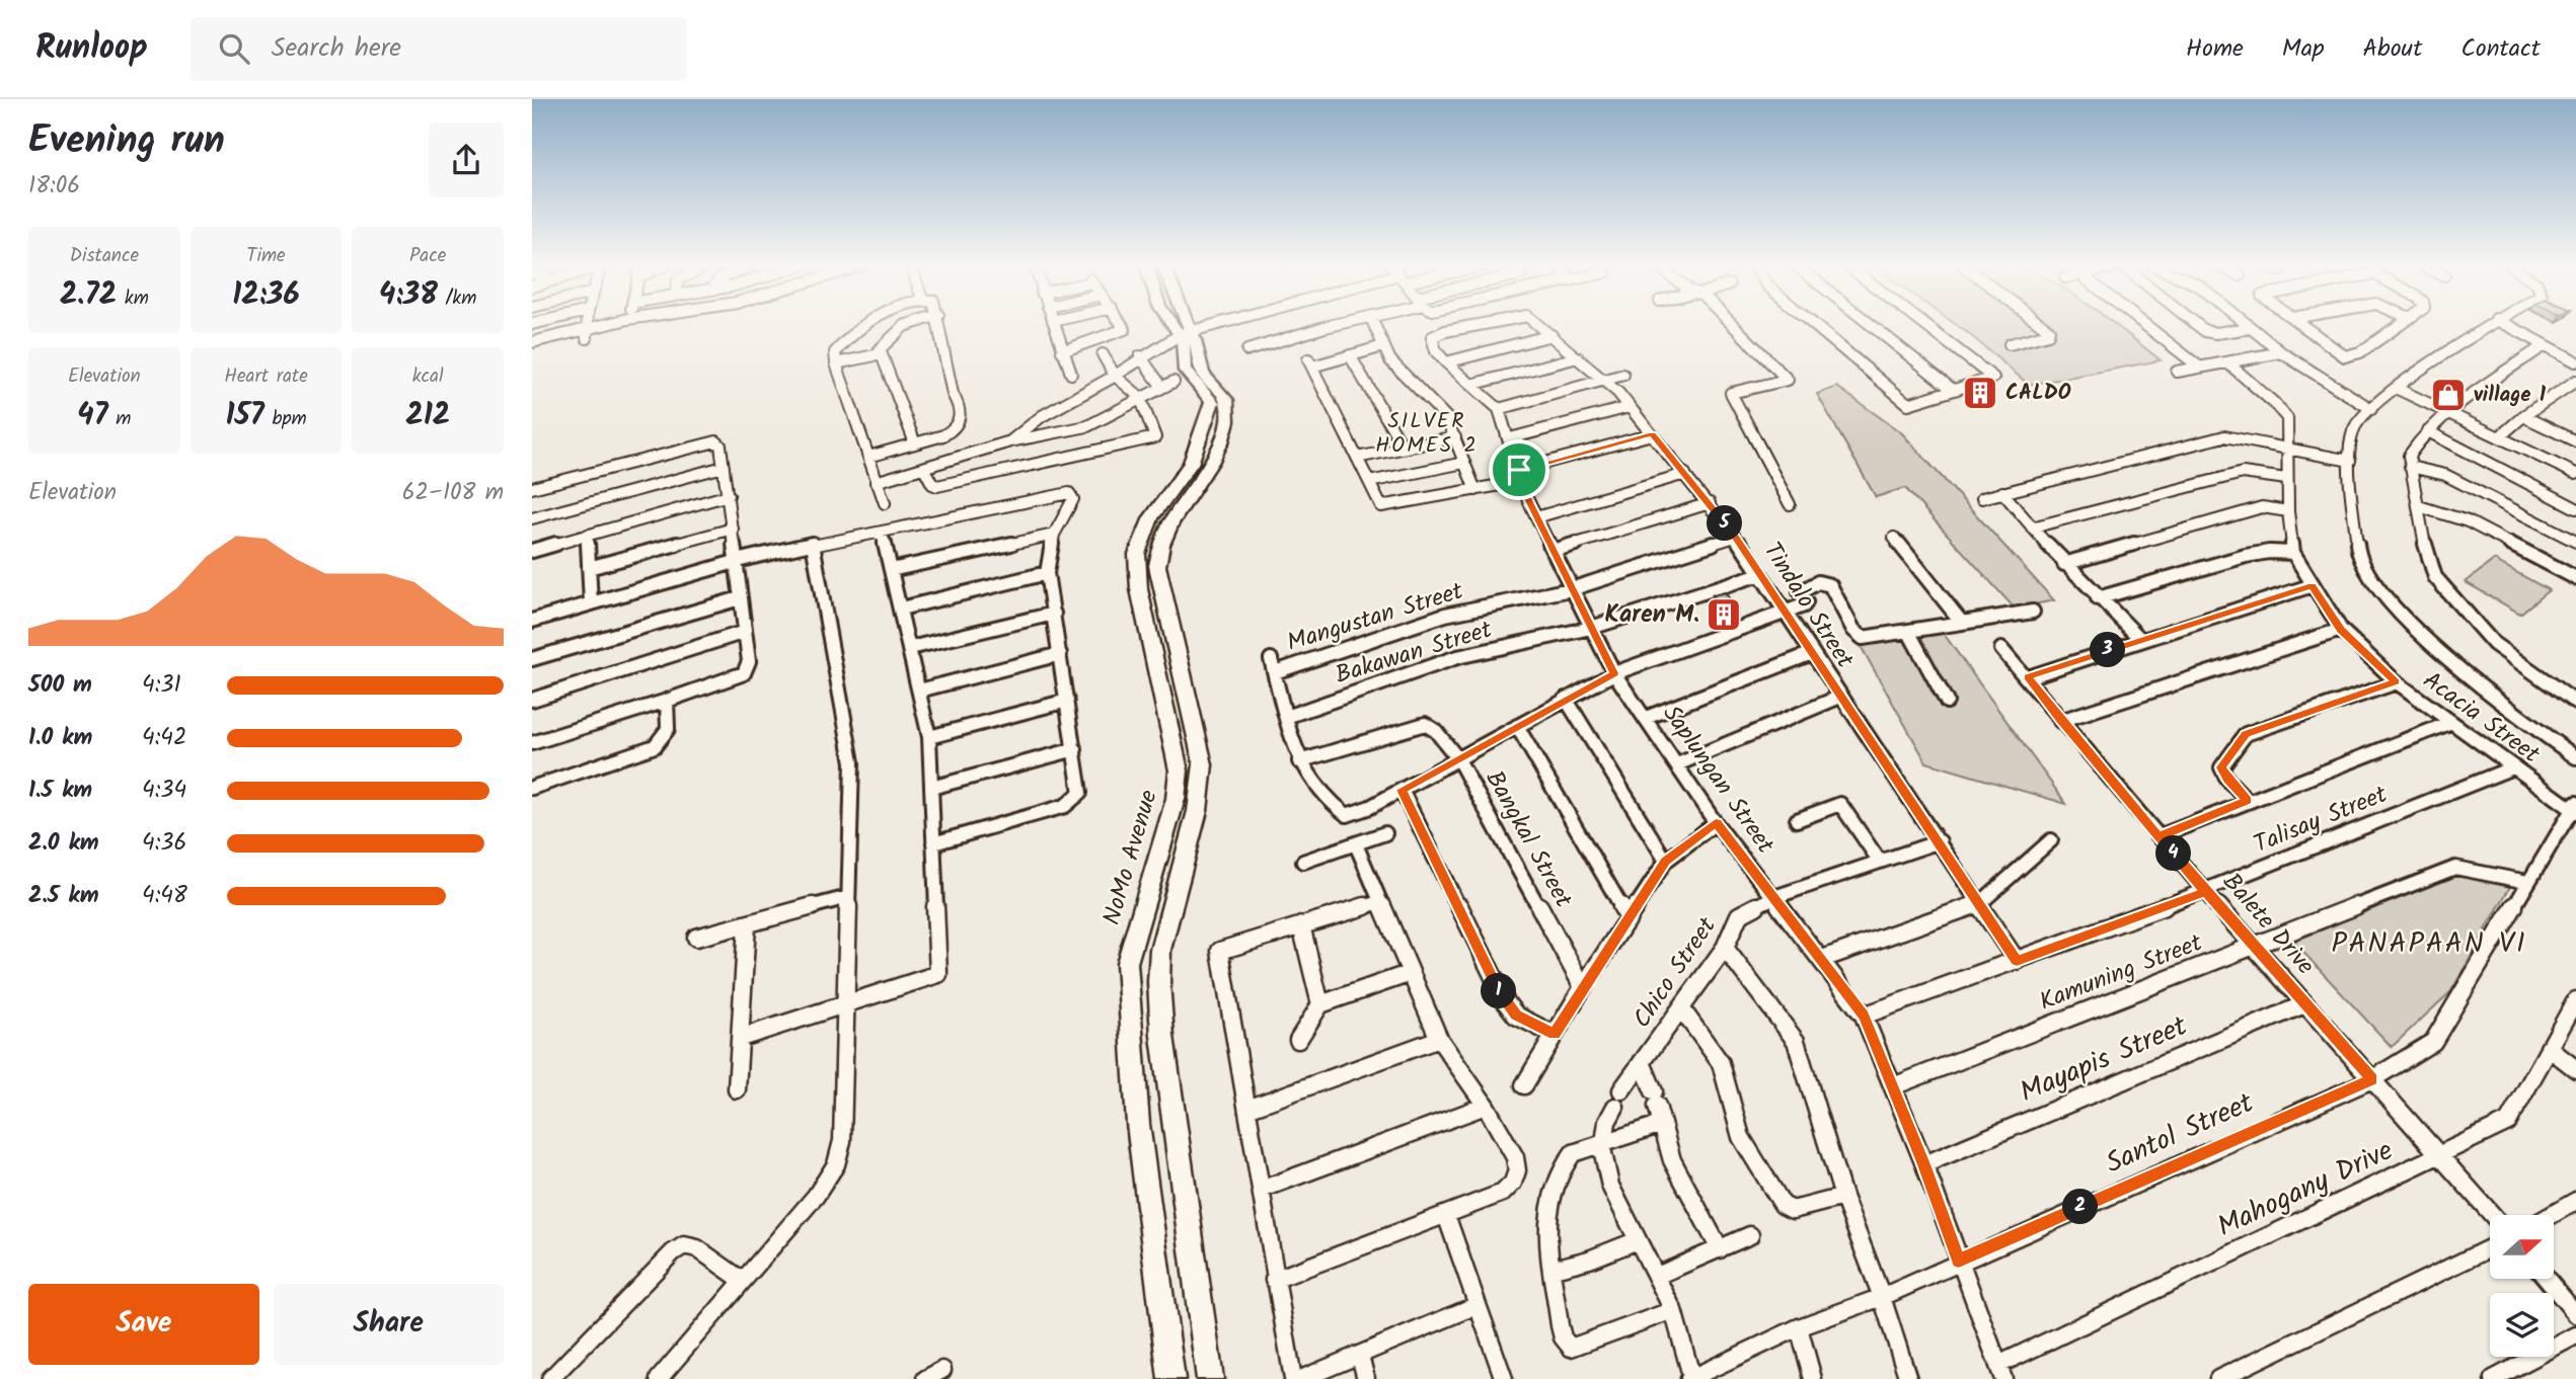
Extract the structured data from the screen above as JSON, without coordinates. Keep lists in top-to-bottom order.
{
  "streets": {
    "main road": ["NoMo Avenue"],
    "street": [
      "Tindalo Street",
      "Mangustan Street",
      "Bakawan Street",
      "Acacia Street",
      "Saplungan Street",
      "Talisay Street",
      "Bangkal Street",
      "Balete Drive",
      "Chico Street",
      "Kamuning Street",
      "Mayapis Street",
      "Santol Street",
      "Mahogany Drive"
    ]
  },
  "crossings": [
    ["Tindalo Street", "Mangustan Street"],
    ["Tindalo Street", "Bakawan Street"],
    ["Tindalo Street", "Saplungan Street"],
    ["Tindalo Street", "Talisay Street"],
    ["Tindalo Street", "Chico Street"],
    ["Mangustan Street", "Bakawan Street"],
    ["Mangustan Street", "Saplungan Street"],
    ["Bakawan Street", "Saplungan Street"],
    ["Acacia Street", "Talisay Street"],
    ["Acacia Street", "Santol Street"],
    ["Saplungan Street", "Talisay Street"],
    ["Saplungan Street", "Chico Street"],
    ["Saplungan Street", "Kamuning Street"],
    ["Saplungan Street", "Mayapis Street"],
    ["Saplungan Street", "Santol Street"],
    ["Saplungan Street", "Mahogany Drive"],
    ["Talisay Street", "Balete Drive"],
    ["Balete Drive", "Kamuning Street"],
    ["Balete Drive", "Mayapis Street"],
    ["Balete Drive", "Santol Street"],
    ["Balete Drive", "Mahogany Drive"],
    ["Kamuning Street", "Santol Street"]
  ],
  "districts": ["SILVER HOMES 2", "PANAPAAN VI"],
  "places": {
    "building": ["CALDO", "Karen M."],
    "shop": ["village 1"]
  },
  "north": "right",
  "page": {
    "header": "Runloop",
    "search": "Search here",
    "nav": [
      "Home",
      "Map",
      "About",
      "Contact"
    ],
    "heading": ["Evening run", "18:06"],
    "stats": [
      ["Distance", "2.72 km"],
      ["Time", "12:36"],
      ["Pace", "4:38 /km"],
      ["Elevation", "47 m"],
      ["Heart rate", "157 bpm"],
      ["kcal", "212"]
    ],
    "chart": ["Elevation", "62–108 m"],
    "pins": [
      "5",
      "3",
      "4",
      "1",
      "2"
    ],
    "list": [
      {
        "name": "500 m",
        "note": "4:31"
      },
      {
        "name": "1.0 km",
        "note": "4:42"
      },
      {
        "name": "1.5 km",
        "note": "4:34"
      },
      {
        "name": "2.0 km",
        "note": "4:36"
      },
      {
        "name": "2.5 km",
        "note": "4:48"
      }
    ],
    "buttons": ["Save", "Share"]
  }
}
